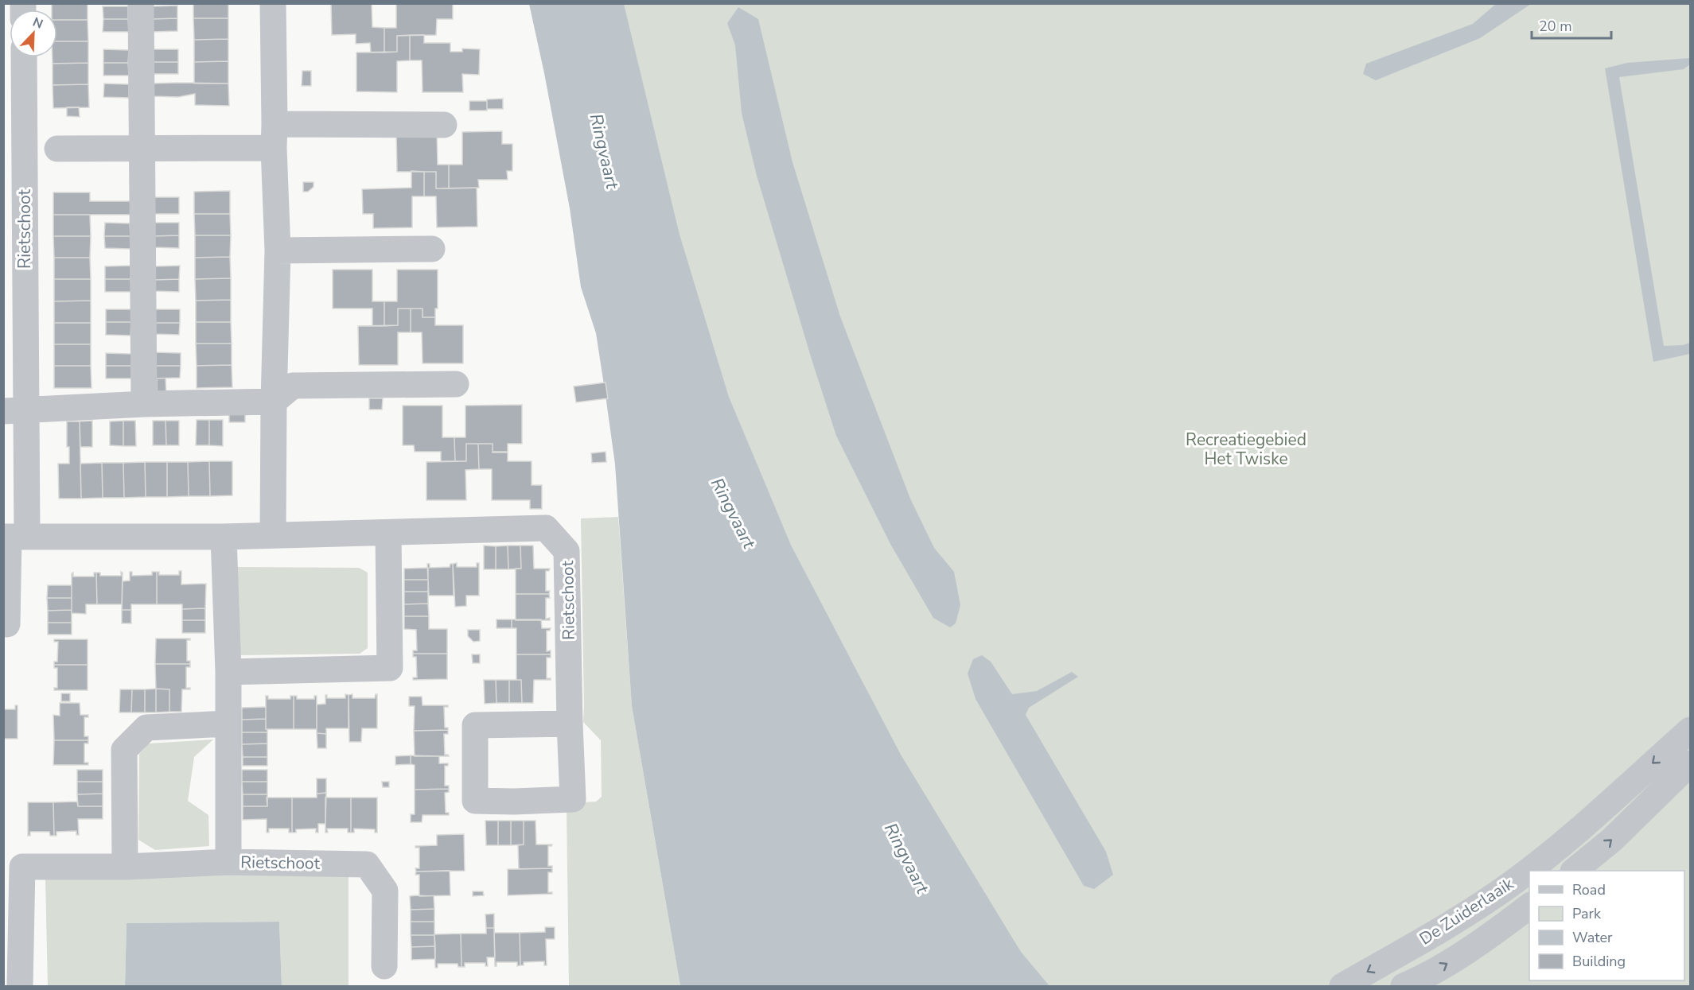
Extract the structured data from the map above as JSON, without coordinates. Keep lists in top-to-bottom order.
{
  "streets": {
    "street": ["Rietschoot", "De Zuiderlaaik"]
  },
  "water": ["Ringvaart"],
  "parks": ["Recreatiegebied Het Twiske"],
  "legend": [
    "Road",
    "Park",
    "Water",
    "Building"
  ],
  "scale_bar": "20 m",
  "north": "top right"
}
